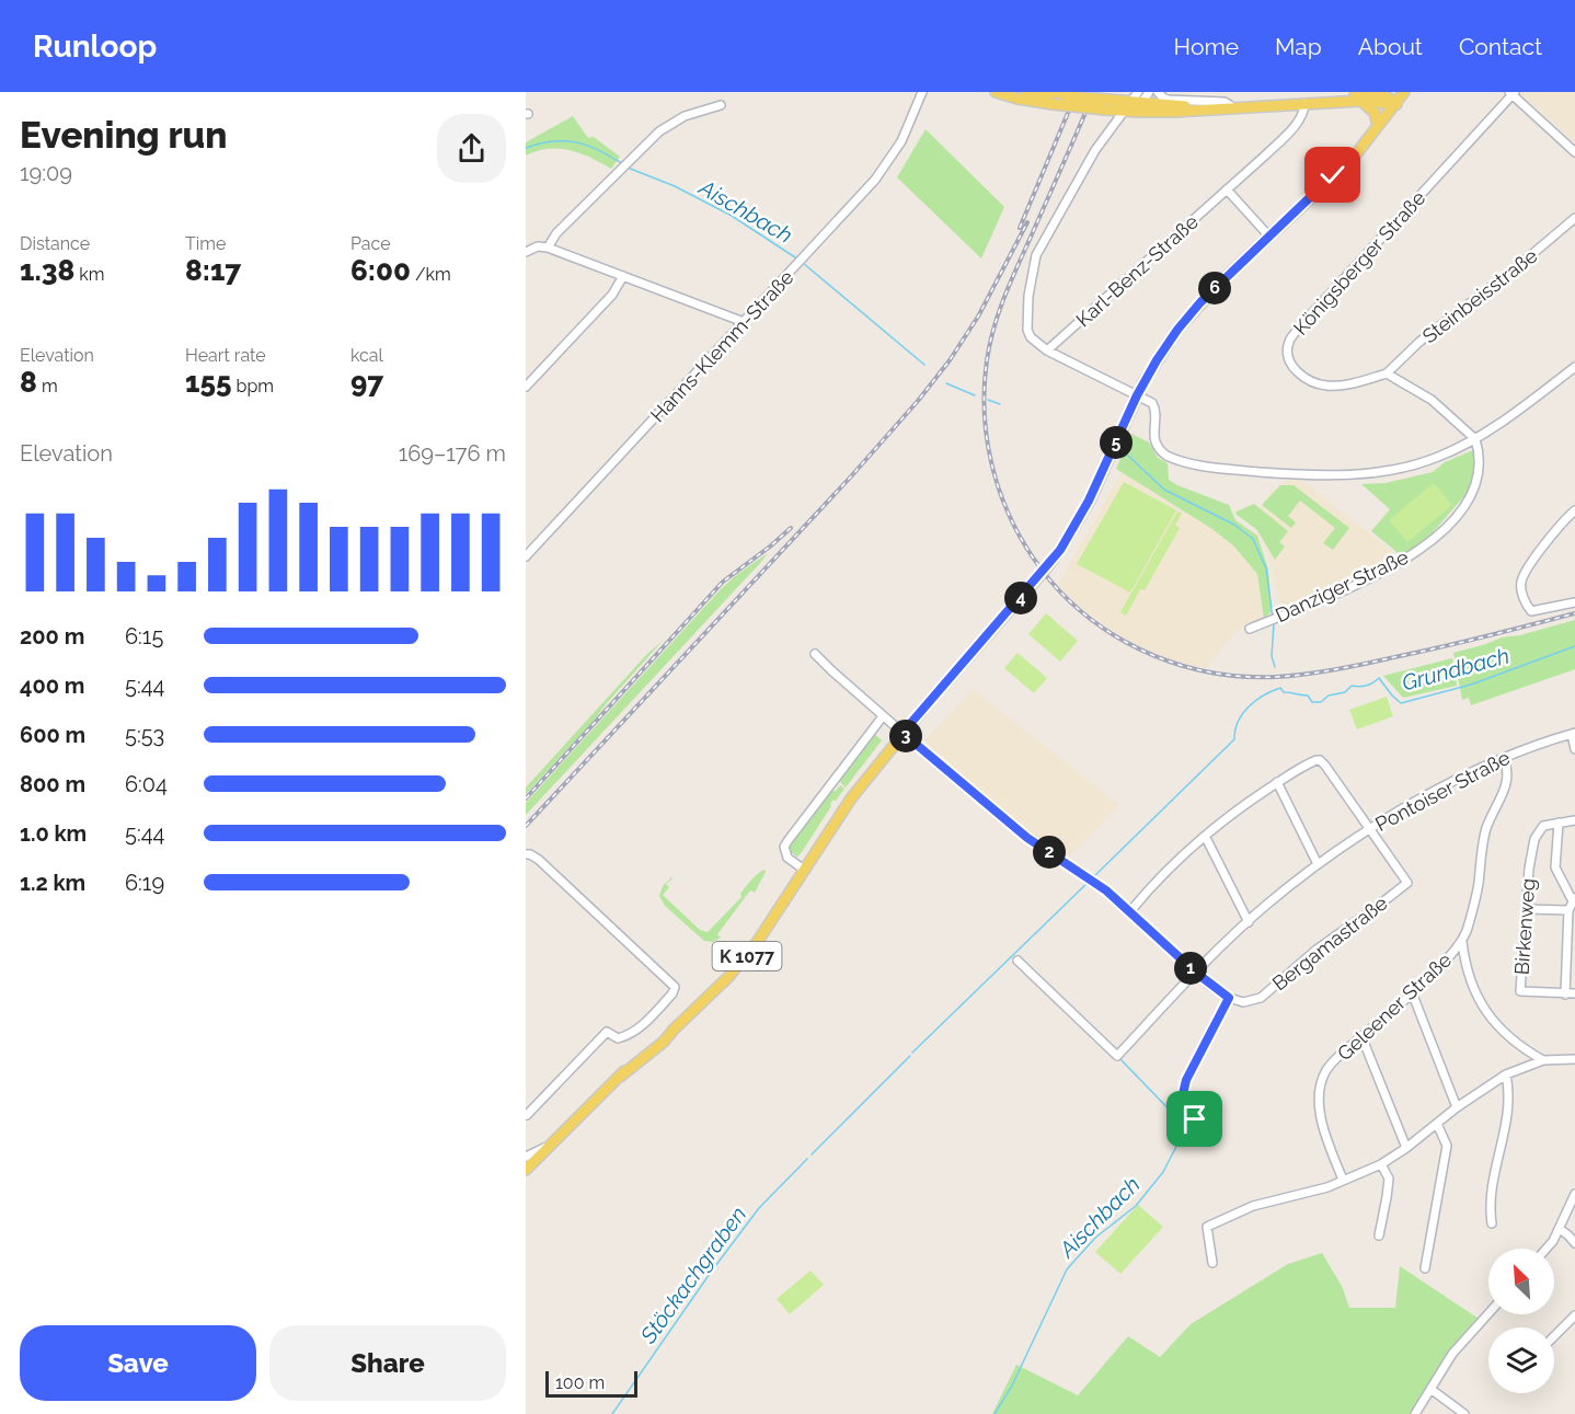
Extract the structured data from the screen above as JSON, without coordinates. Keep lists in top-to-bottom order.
{
  "streets": {
    "main road": ["K 1077"],
    "street": [
      "Königsberger Straße",
      "Karl-Benz-Straße",
      "Steinbeisstraße",
      "Hanns-Klemm-Straße",
      "Danziger Straße",
      "Pontoiser Straße",
      "Birkenweg",
      "Bergamastraße",
      "Geleener Straße"
    ]
  },
  "crossings": [
    ["Königsberger Straße", "Steinbeisstraße"],
    ["Pontoiser Straße", "Bergamastraße"],
    ["Pontoiser Straße", "Geleener Straße"]
  ],
  "water": ["Aischbach", "Grundbach", "Stöckachgraben"],
  "scale_bar": "100 m",
  "north": "top left",
  "page": {
    "header": "Runloop",
    "nav": [
      "Home",
      "Map",
      "About",
      "Contact"
    ],
    "heading": ["Evening run", "19:09"],
    "stats": [
      ["Distance", "1.38 km"],
      ["Time", "8:17"],
      ["Pace", "6:00 /km"],
      ["Elevation", "8 m"],
      ["Heart rate", "155 bpm"],
      ["kcal", "97"]
    ],
    "pins": [
      "6",
      "5",
      "4",
      "3",
      "2",
      "1"
    ],
    "chart": ["Elevation", "169–176 m"],
    "list": [
      {
        "name": "200 m",
        "note": "6:15"
      },
      {
        "name": "400 m",
        "note": "5:44"
      },
      {
        "name": "600 m",
        "note": "5:53"
      },
      {
        "name": "800 m",
        "note": "6:04"
      },
      {
        "name": "1.0 km",
        "note": "5:44"
      },
      {
        "name": "1.2 km",
        "note": "6:19"
      }
    ],
    "buttons": ["Save", "Share"],
    "scale": "100 m"
  }
}
